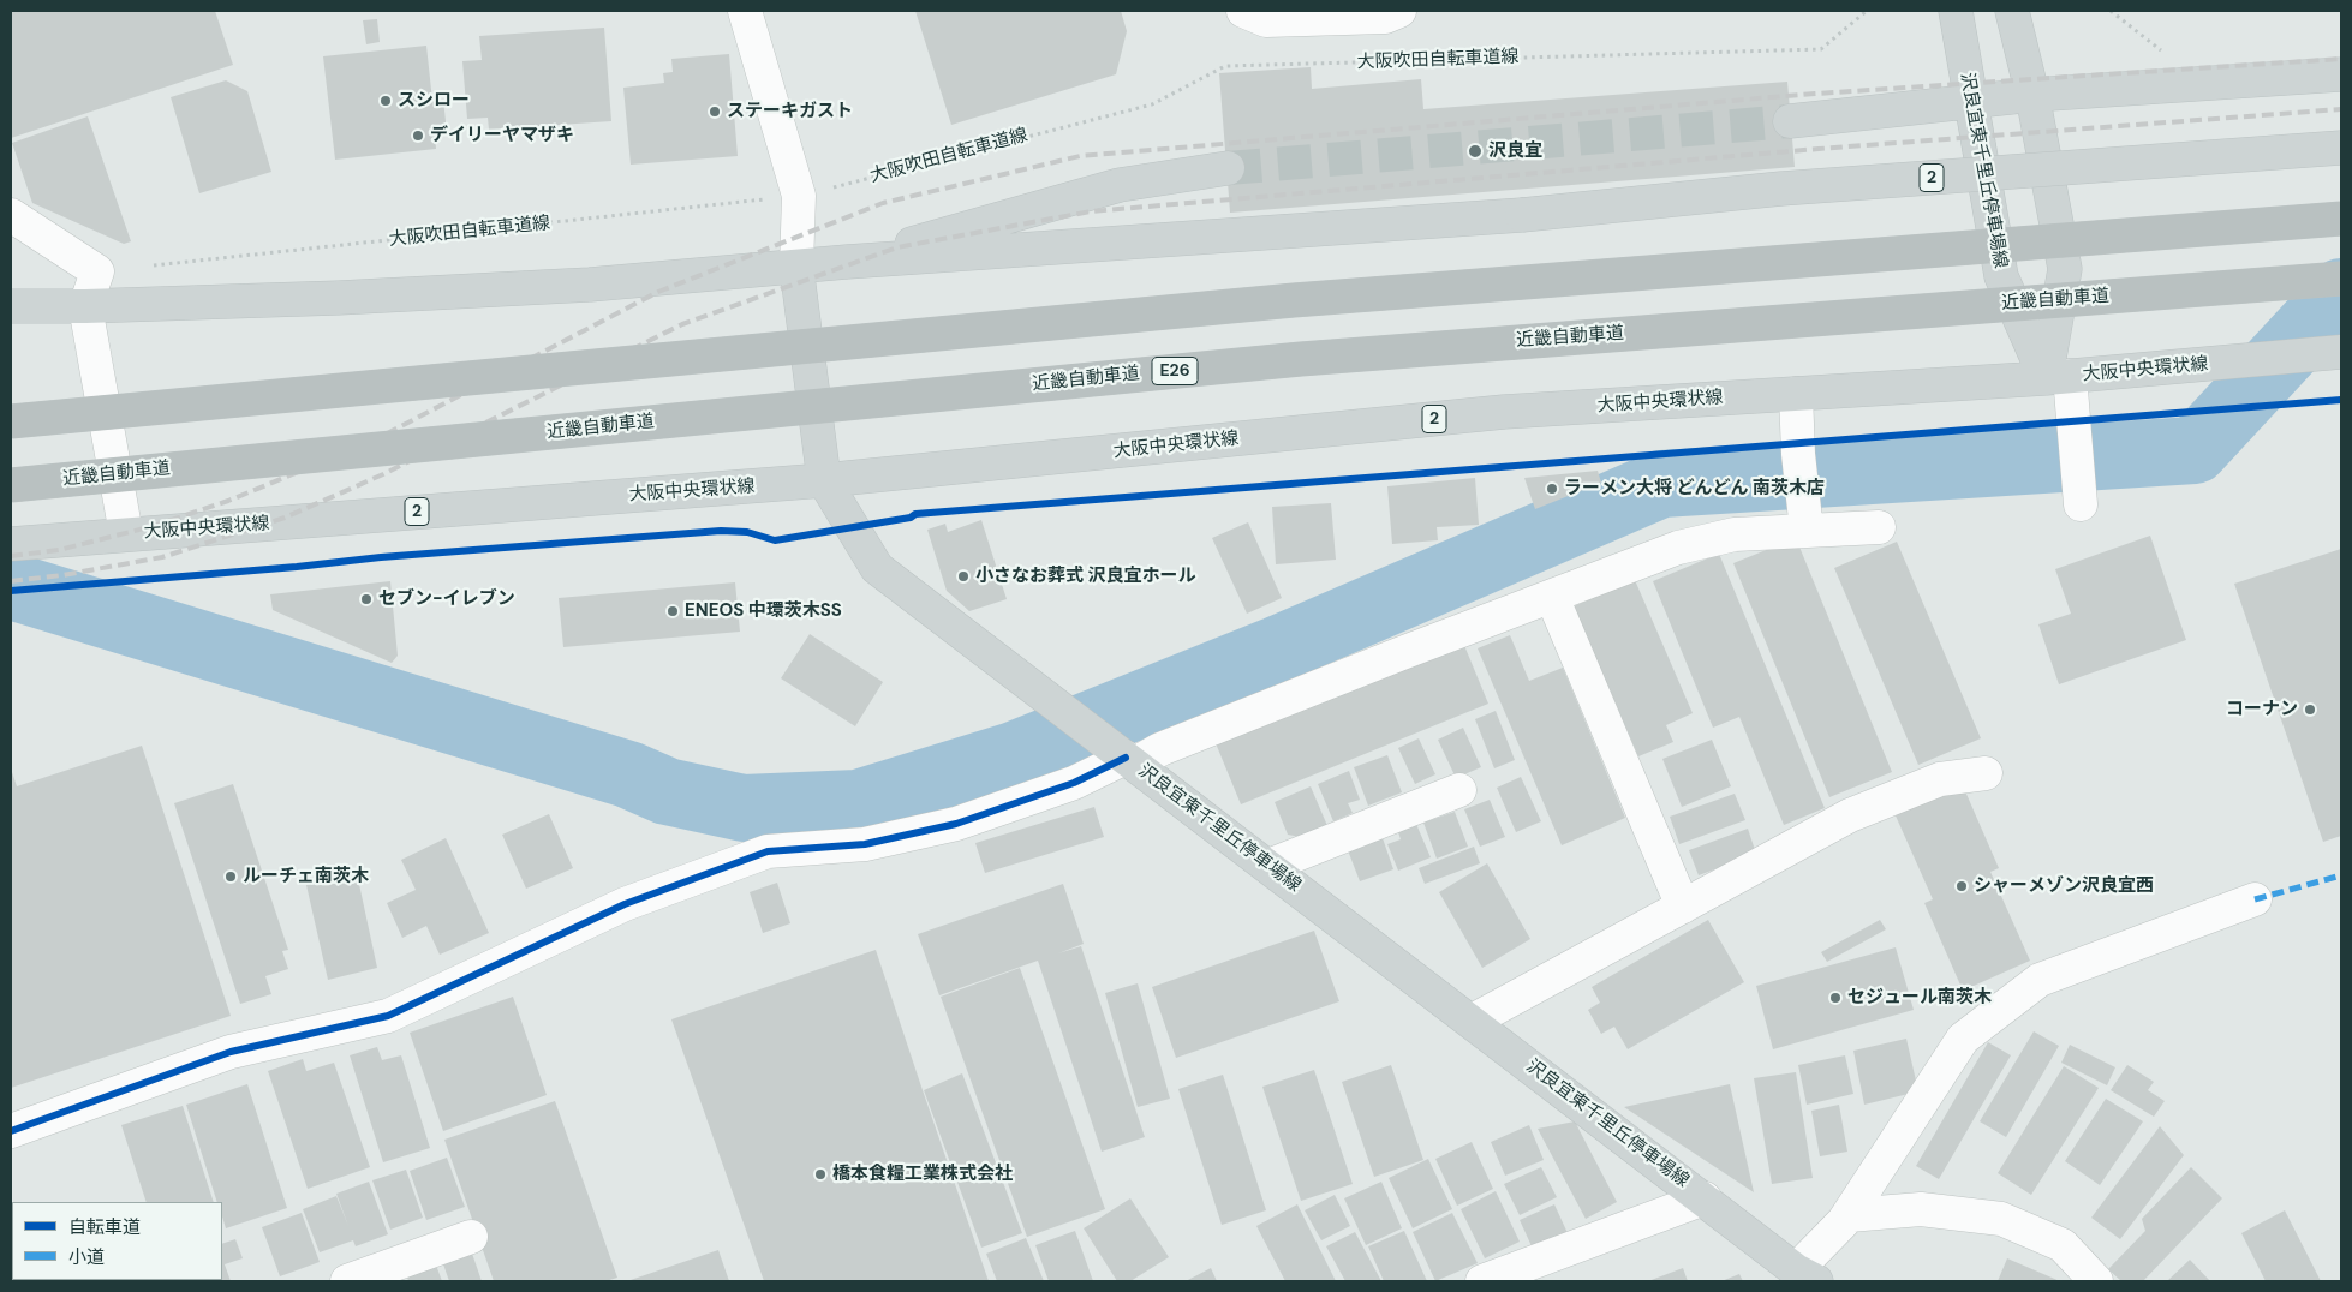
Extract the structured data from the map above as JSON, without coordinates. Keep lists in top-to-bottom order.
{
  "streets": {
    "highway": ["近畿自動車道", "E26"],
    "main road": ["沢良宜東千里丘停車場線", "2", "大阪中央環状線"],
    "path": ["大阪吹田自転車道線"]
  },
  "crossings": [
    ["沢良宜東千里丘停車場線", "2"],
    ["沢良宜東千里丘停車場線", "大阪中央環状線"]
  ],
  "places": [
    "スシロー",
    "ステーキガスト",
    "デイリーヤマザキ",
    "沢良宜",
    "ラーメン大将 どんどん 南茨木店",
    "小さなお葬式 沢良宜ホール",
    "セブン-イレブン",
    "ENEOS 中環茨木SS",
    "コーナン",
    "ルーチェ南茨木",
    "シャーメゾン沢良宜西",
    "セジュール南茨木",
    "橋本食糧工業株式会社"
  ],
  "legend": ["自転車道", "小道"]
}
